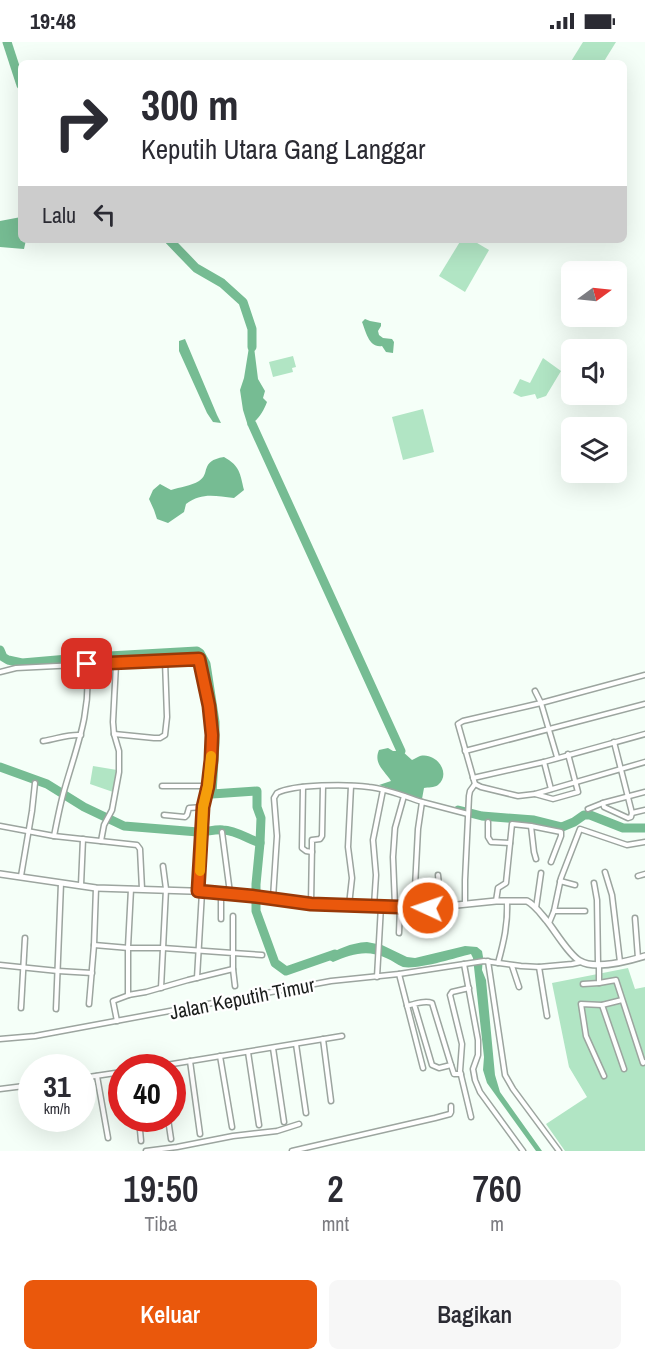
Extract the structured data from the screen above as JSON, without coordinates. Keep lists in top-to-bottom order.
{
  "streets": {
    "street": ["Jalan Keputih Timur"]
  },
  "north": "right",
  "page": {
    "status": "19:48",
    "turn": ["300 m", "Keputih Utara Gang Langgar"],
    "then": "Lalu",
    "speed": "31 km/h",
    "limit": "40",
    "eta": [
      "19:50",
      "Tiba",
      "2",
      "mnt",
      "760",
      "m"
    ],
    "buttons": ["Keluar", "Bagikan"]
  }
}
